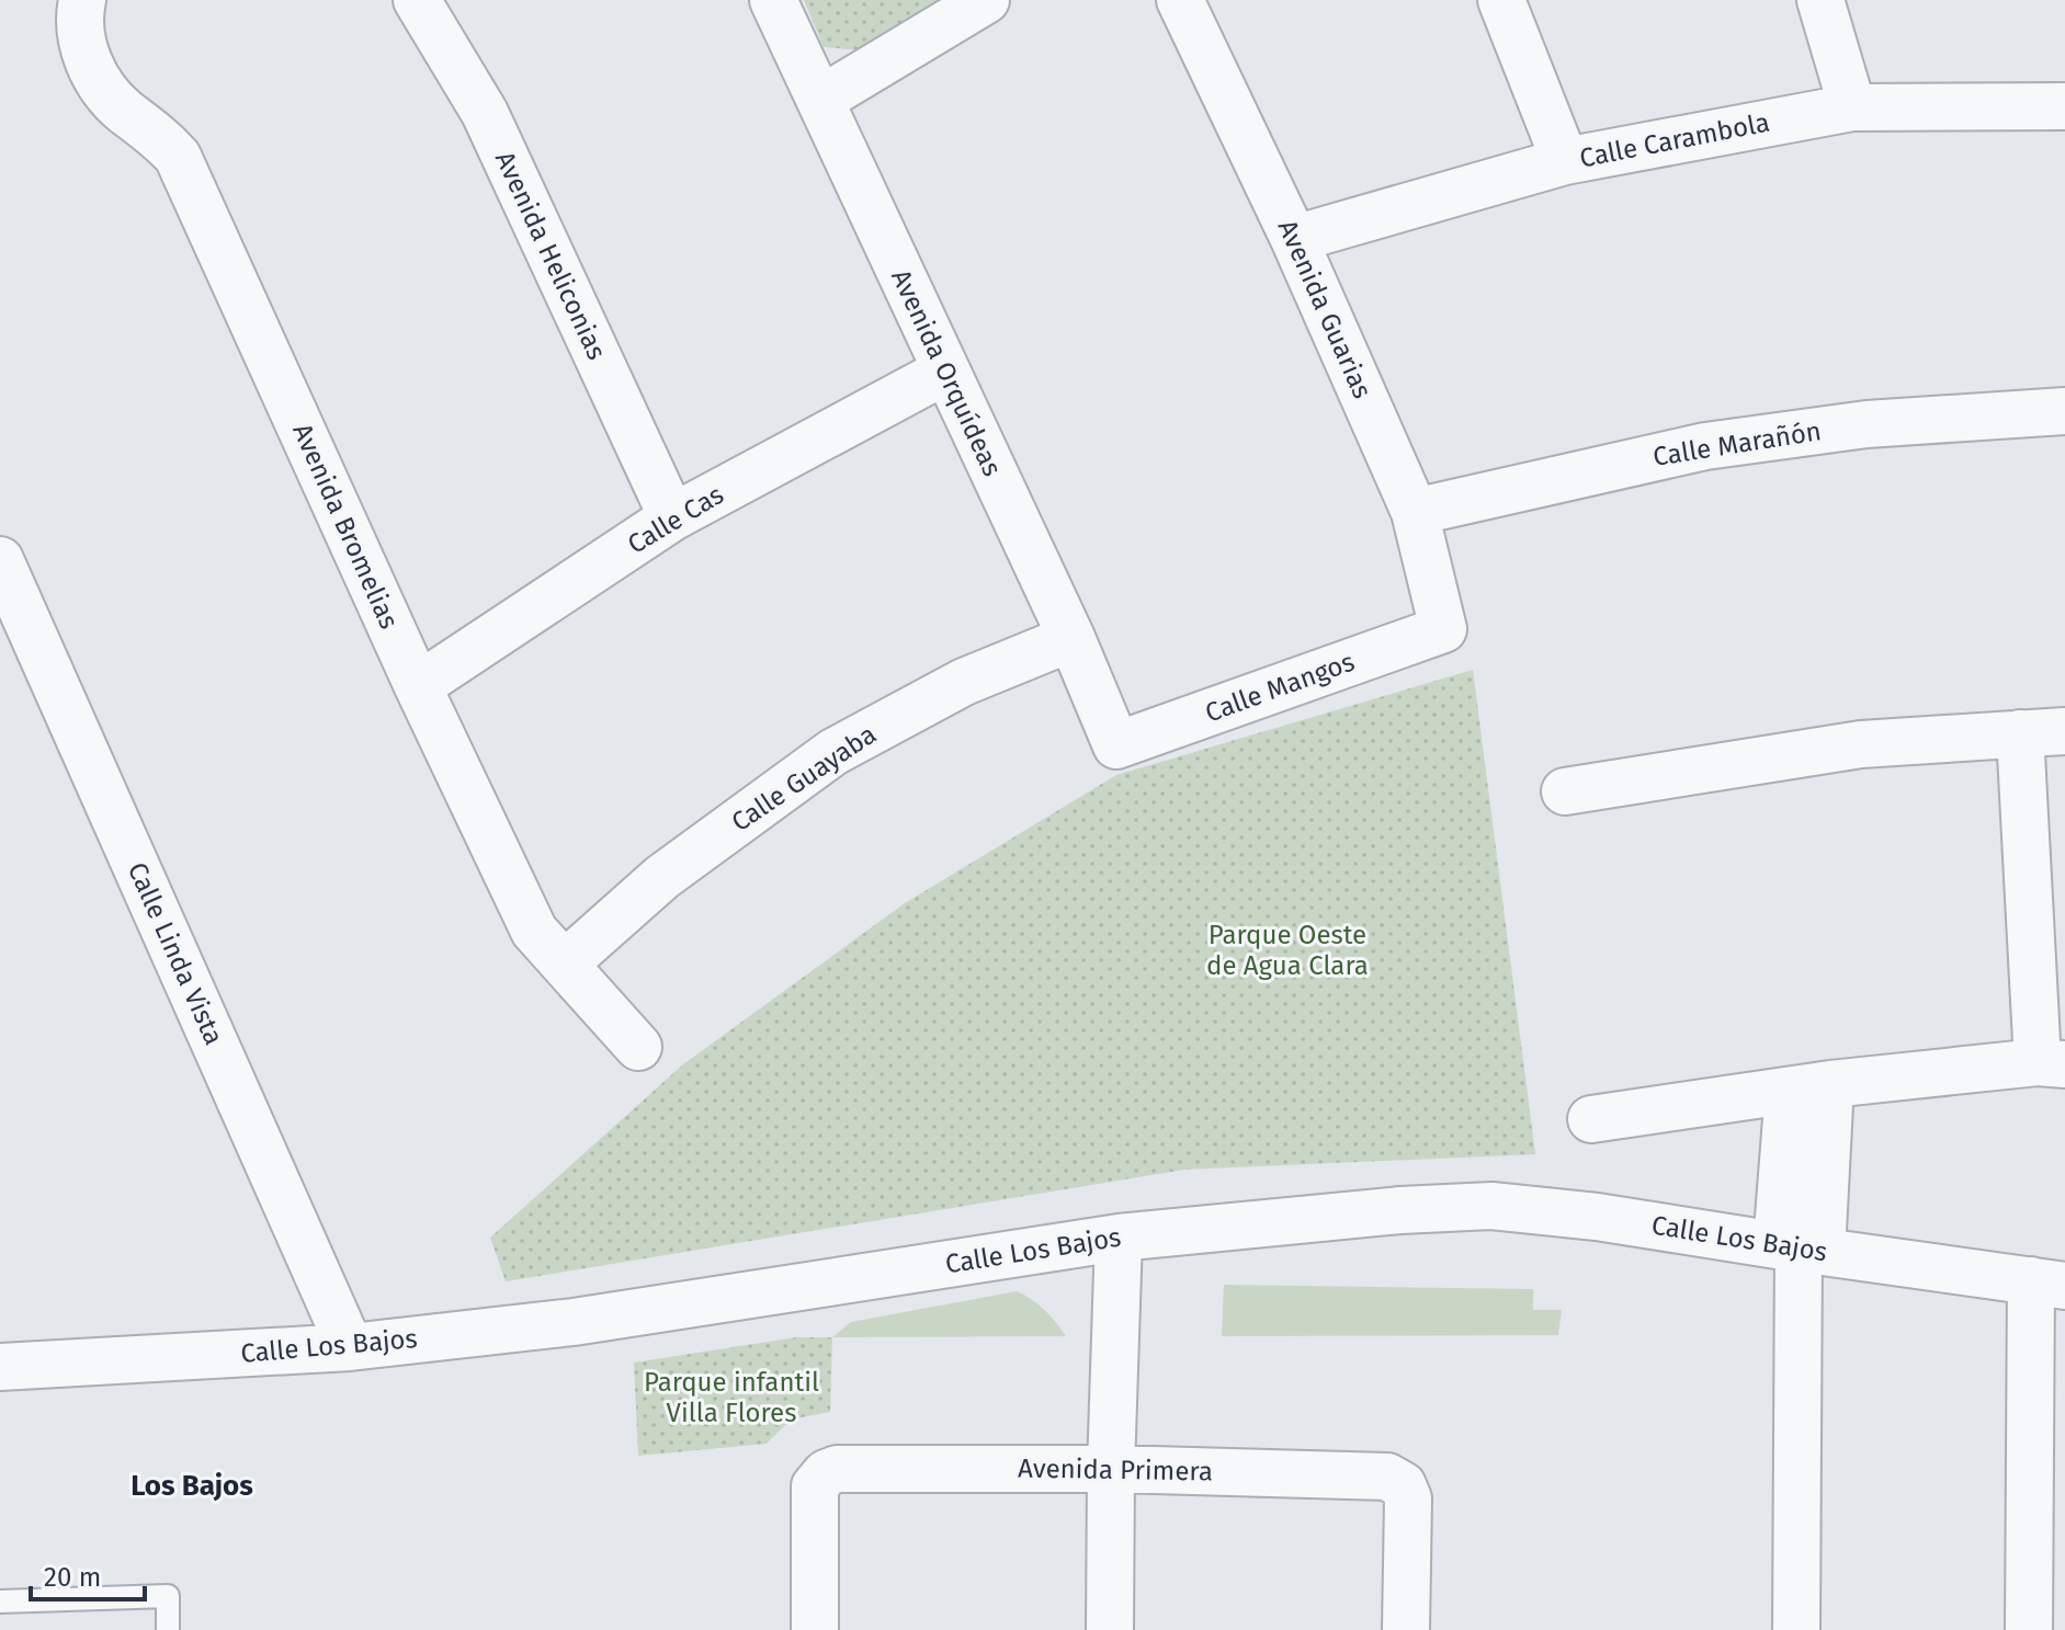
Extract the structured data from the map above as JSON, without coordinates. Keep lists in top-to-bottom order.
{
  "streets": {
    "street": [
      "Calle Carambola",
      "Avenida Heliconias",
      "Avenida Guarias",
      "Avenida Orquídeas",
      "Calle Marañón",
      "Calle Cas",
      "Avenida Bromelias",
      "Calle Mangos",
      "Calle Guayaba",
      "Calle Linda Vista",
      "Calle Los Bajos",
      "Avenida Primera"
    ]
  },
  "crossings": [
    ["Calle Carambola", "Avenida Guarias"],
    ["Avenida Heliconias", "Calle Cas"],
    ["Avenida Guarias", "Calle Marañón"],
    ["Avenida Guarias", "Calle Mangos"],
    ["Avenida Orquídeas", "Calle Cas"],
    ["Avenida Orquídeas", "Calle Mangos"],
    ["Avenida Orquídeas", "Calle Guayaba"],
    ["Calle Cas", "Avenida Bromelias"],
    ["Avenida Bromelias", "Calle Guayaba"],
    ["Calle Linda Vista", "Calle Los Bajos"]
  ],
  "districts": ["Los Bajos"],
  "parks": ["Parque Oeste de Agua Clara", "Parque infantil Villa Flores"],
  "scale_bar": "20 m"
}
